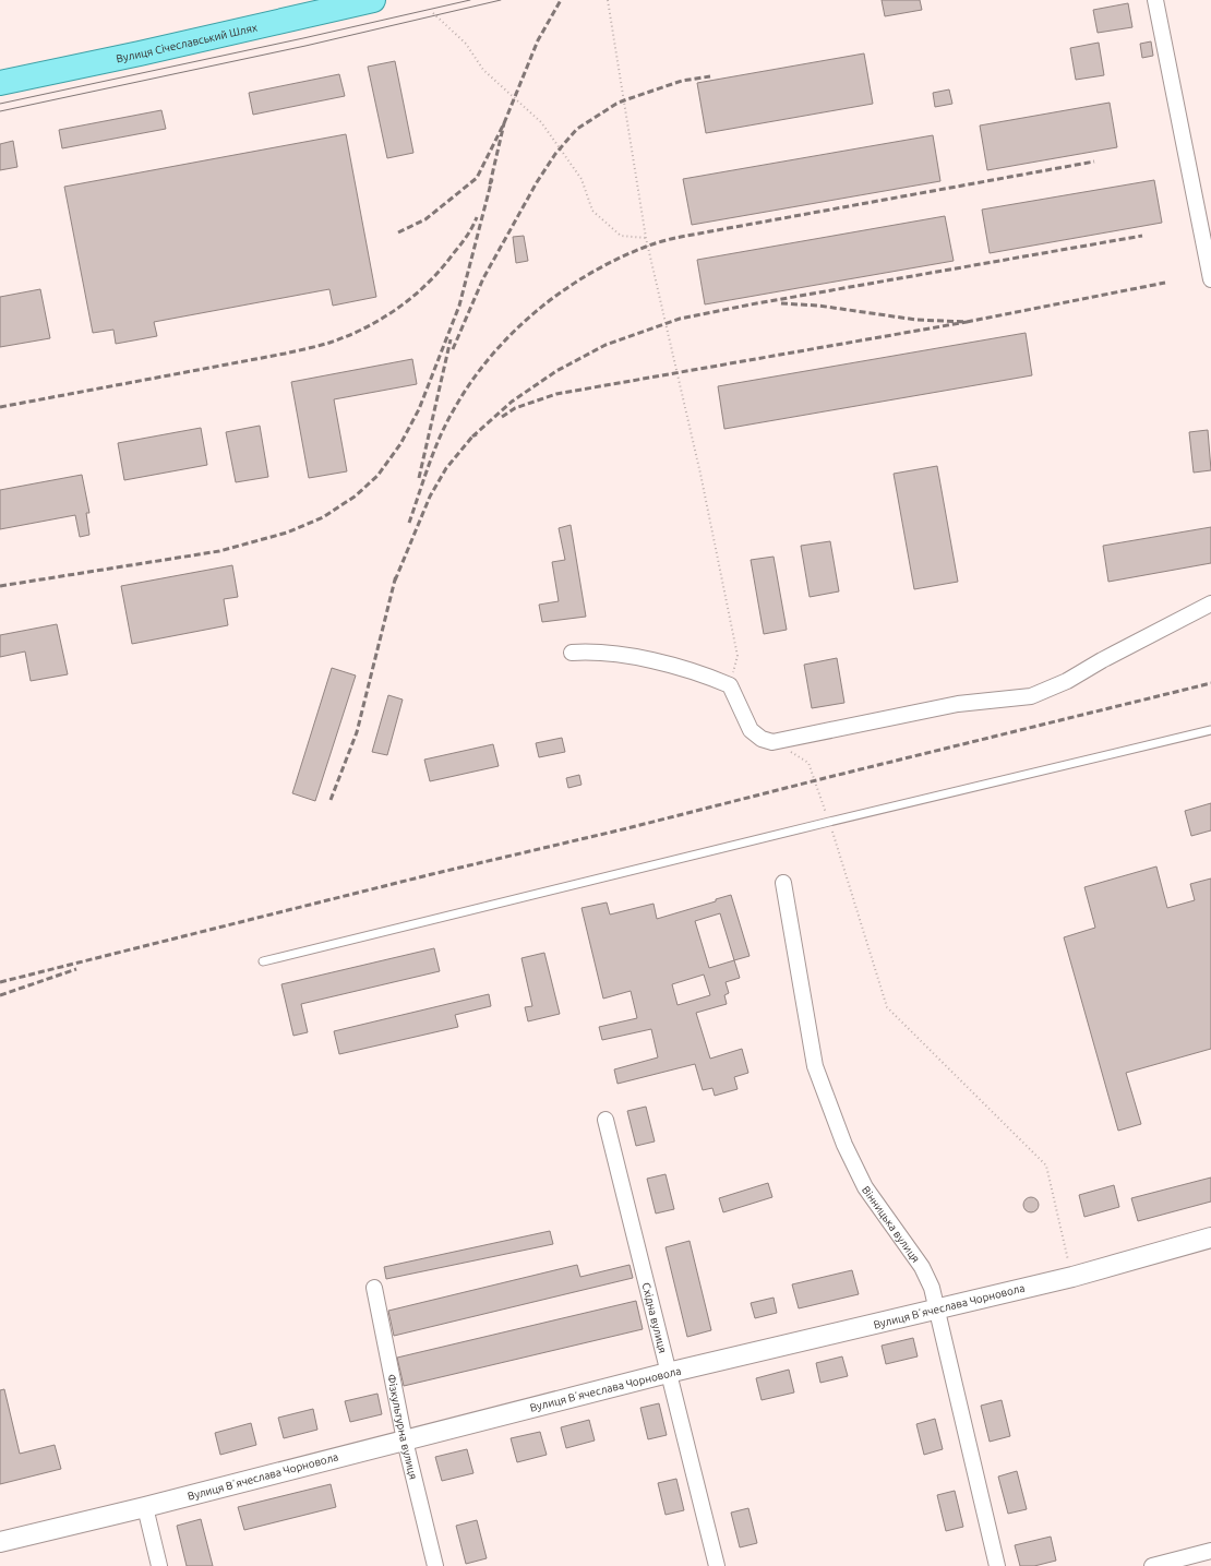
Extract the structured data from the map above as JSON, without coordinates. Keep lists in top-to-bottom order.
{
  "streets": {
    "main road": ["Вулиця Січеславський Шлях"],
    "street": [
      "Вінницька вулиця",
      "Вулиця Вʼячеслава Чорновола",
      "Східна вулиця",
      "Фізкультурна вулиця"
    ]
  },
  "crossings": [
    ["Вінницька вулиця", "Вулиця Вʼячеслава Чорновола"],
    ["Вулиця Вʼячеслава Чорновола", "Східна вулиця"],
    ["Вулиця Вʼячеслава Чорновола", "Фізкультурна вулиця"]
  ]
}
